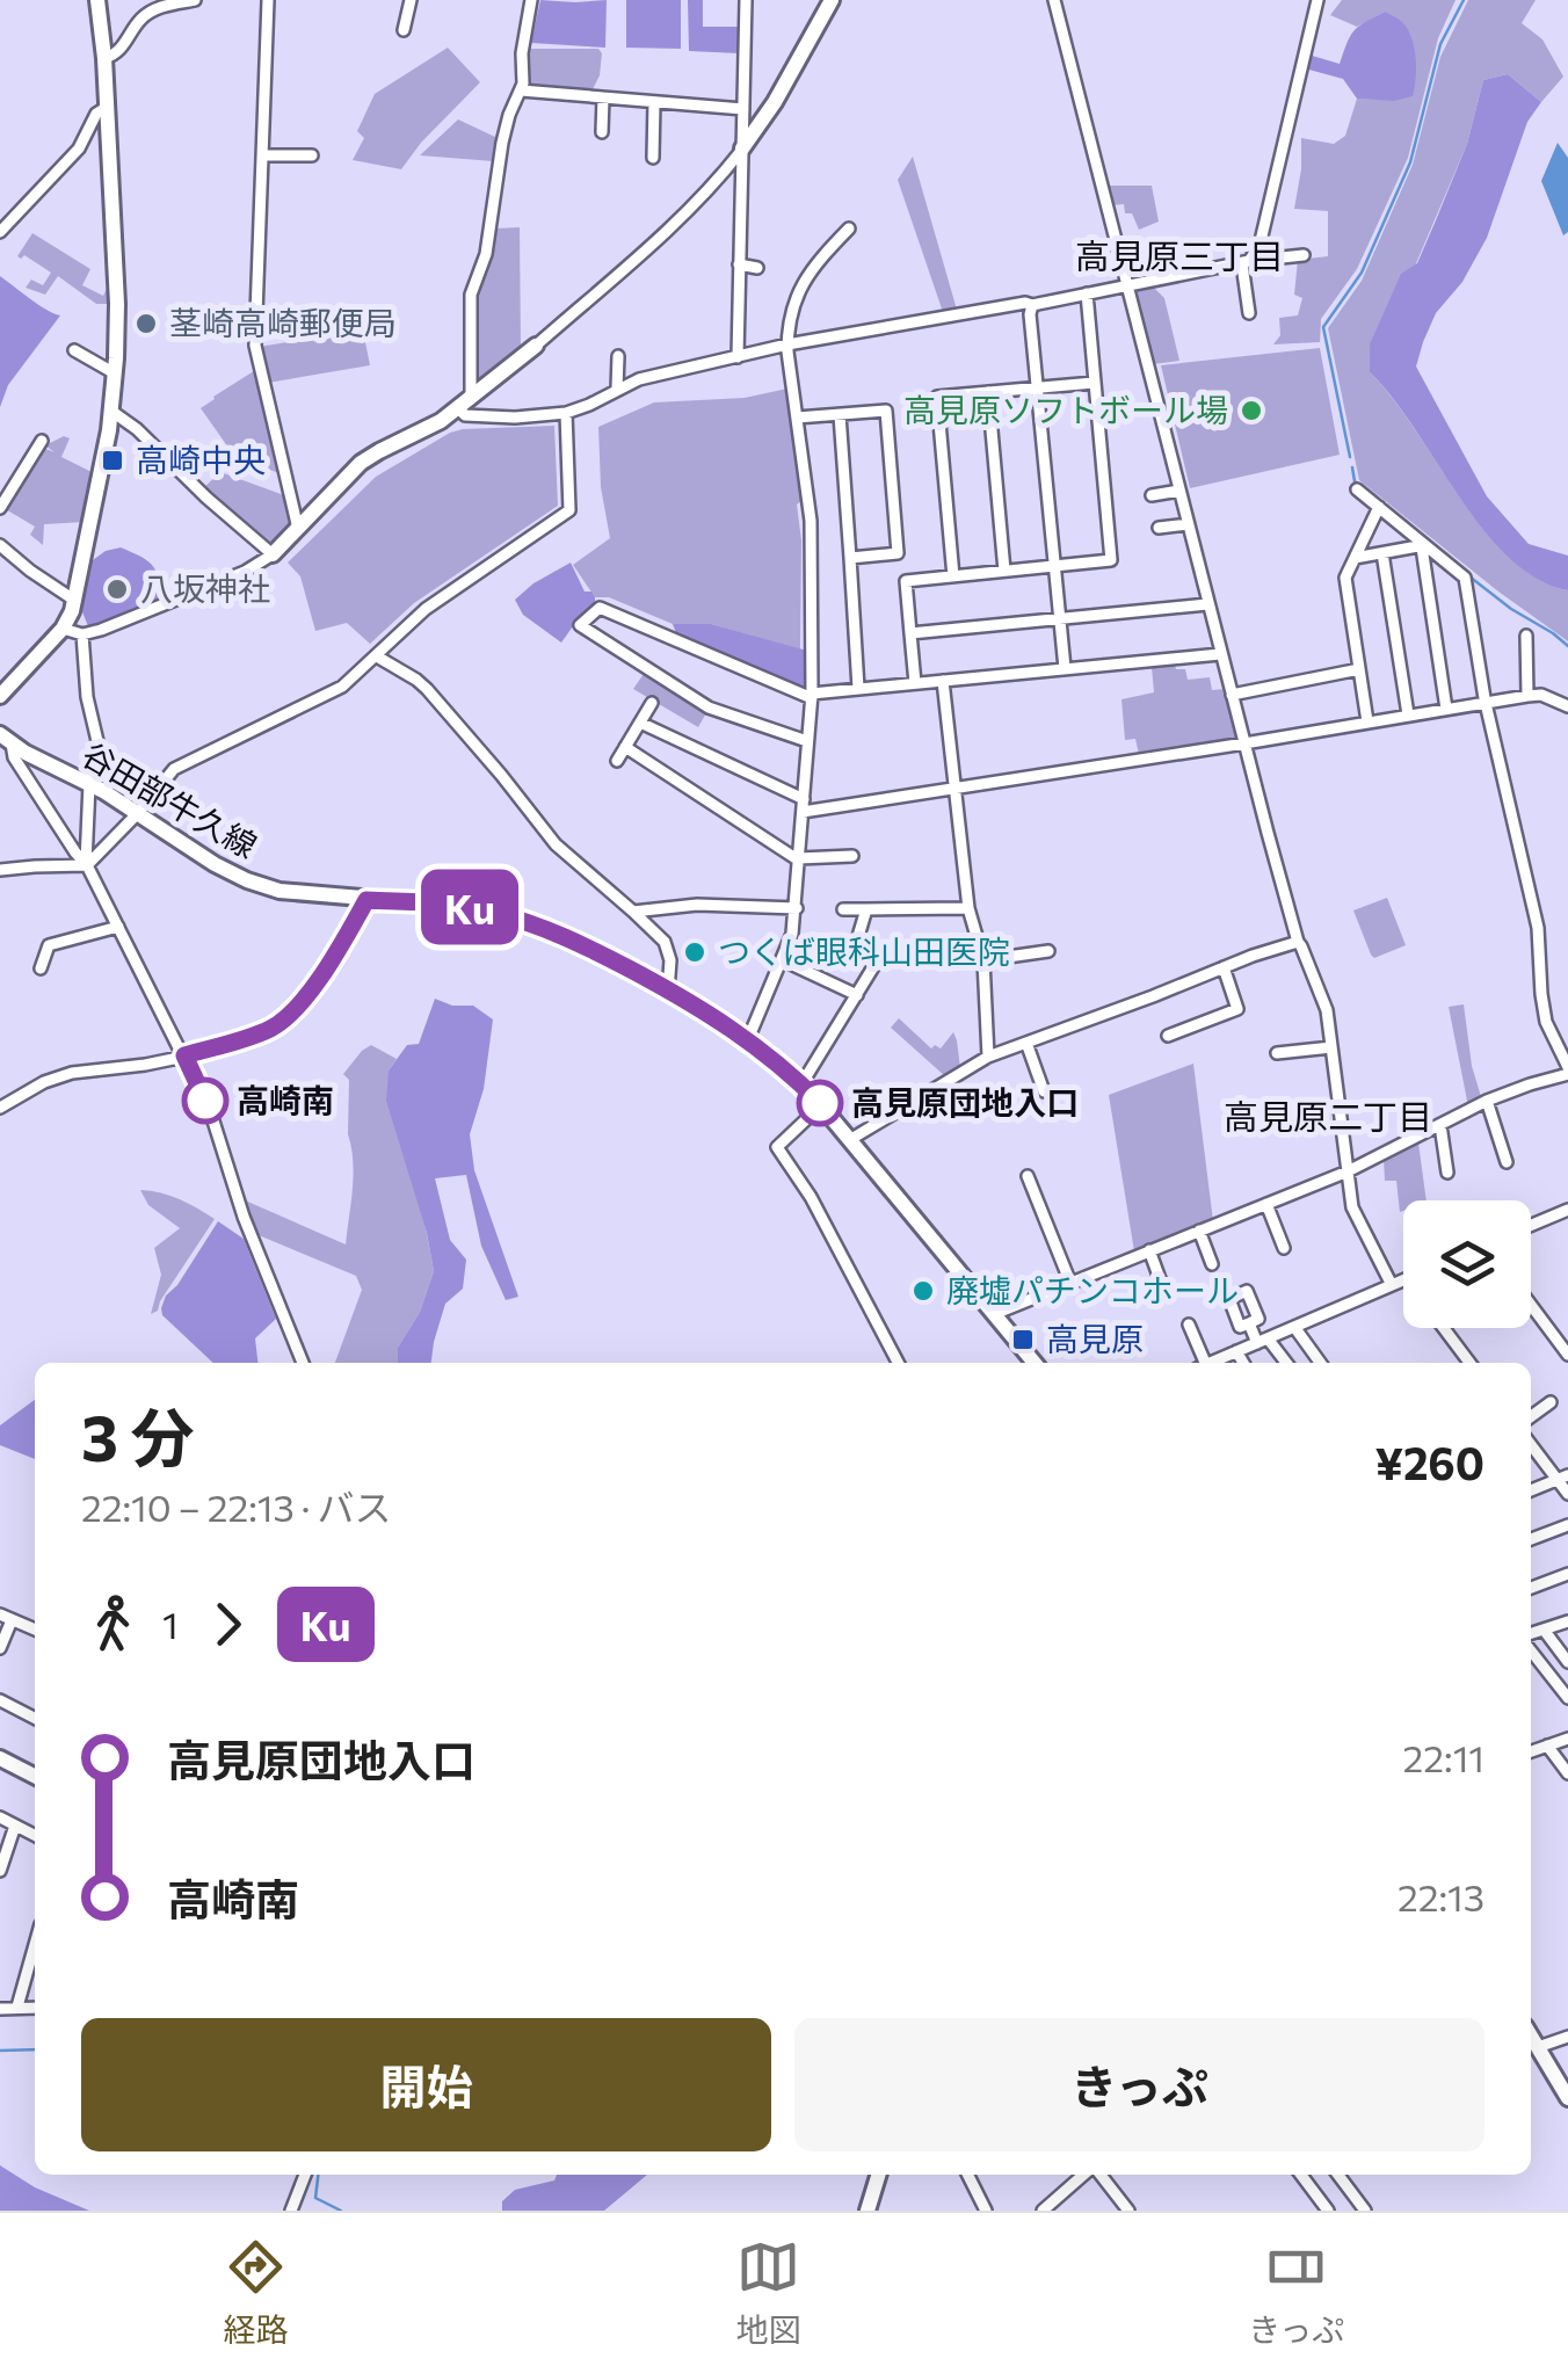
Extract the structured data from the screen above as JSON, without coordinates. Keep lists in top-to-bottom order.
{
  "streets": {
    "main road": ["谷田部牛久線"]
  },
  "districts": ["高見原三丁目", "高見原二丁目"],
  "places": {
    "other": [
      "茎崎高崎郵便局",
      "高見原ソフトボール場",
      "八坂神社",
      "つくば眼科山田医院",
      "高崎南",
      "高見原団地入口",
      "廃墟パチンコホール"
    ],
    "transit": ["高崎中央", "高見原"]
  },
  "lines": ["bus line Ku"],
  "page": {
    "on_map": "Ku",
    "heading": ["3 分", "22:10 – 22:13 · バス", "¥260"],
    "legs": ["1", "Ku"],
    "list": [
      {
        "name": "高見原団地入口",
        "value": "22:11"
      },
      {
        "name": "高崎南",
        "value": "22:13"
      }
    ],
    "buttons": ["開始", "きっぷ"],
    "tabs": ["経路", "地図", "きっぷ"]
  }
}
